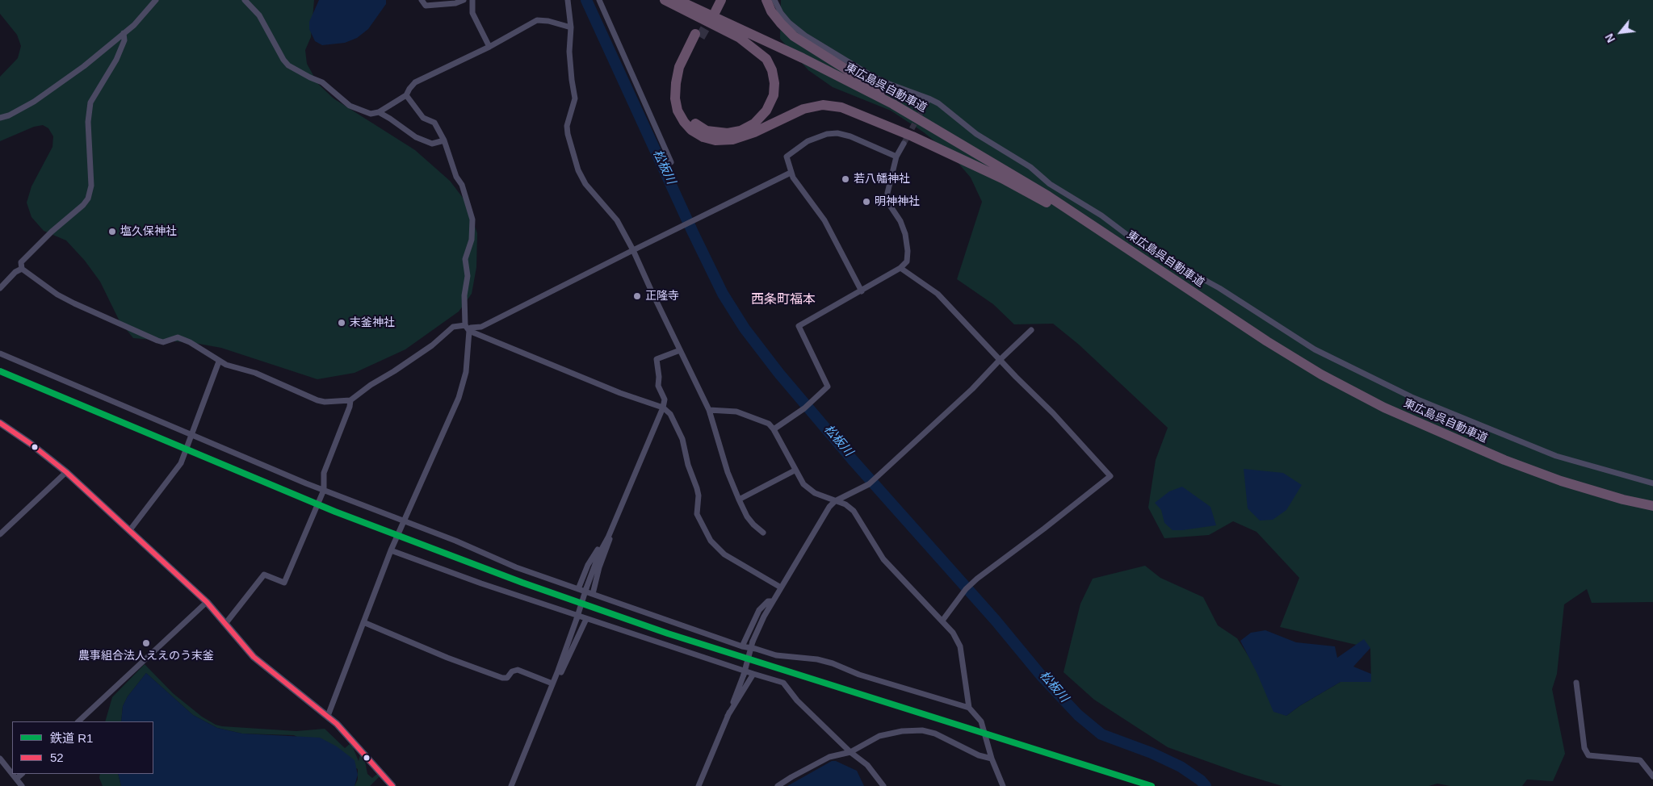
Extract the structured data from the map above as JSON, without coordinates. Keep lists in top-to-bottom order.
{
  "streets": {
    "highway": ["東広島呉自動車道"]
  },
  "districts": ["西条町福本"],
  "water": ["松板川"],
  "places": [
    "若八幡神社",
    "明神神社",
    "塩久保神社",
    "正隆寺",
    "末釜神社",
    "農事組合法人ええのう末釜"
  ],
  "lines": ["rail line R1", "transit line 52"],
  "legend": ["鉄道 R1", "52"],
  "north": "bottom left"
}
